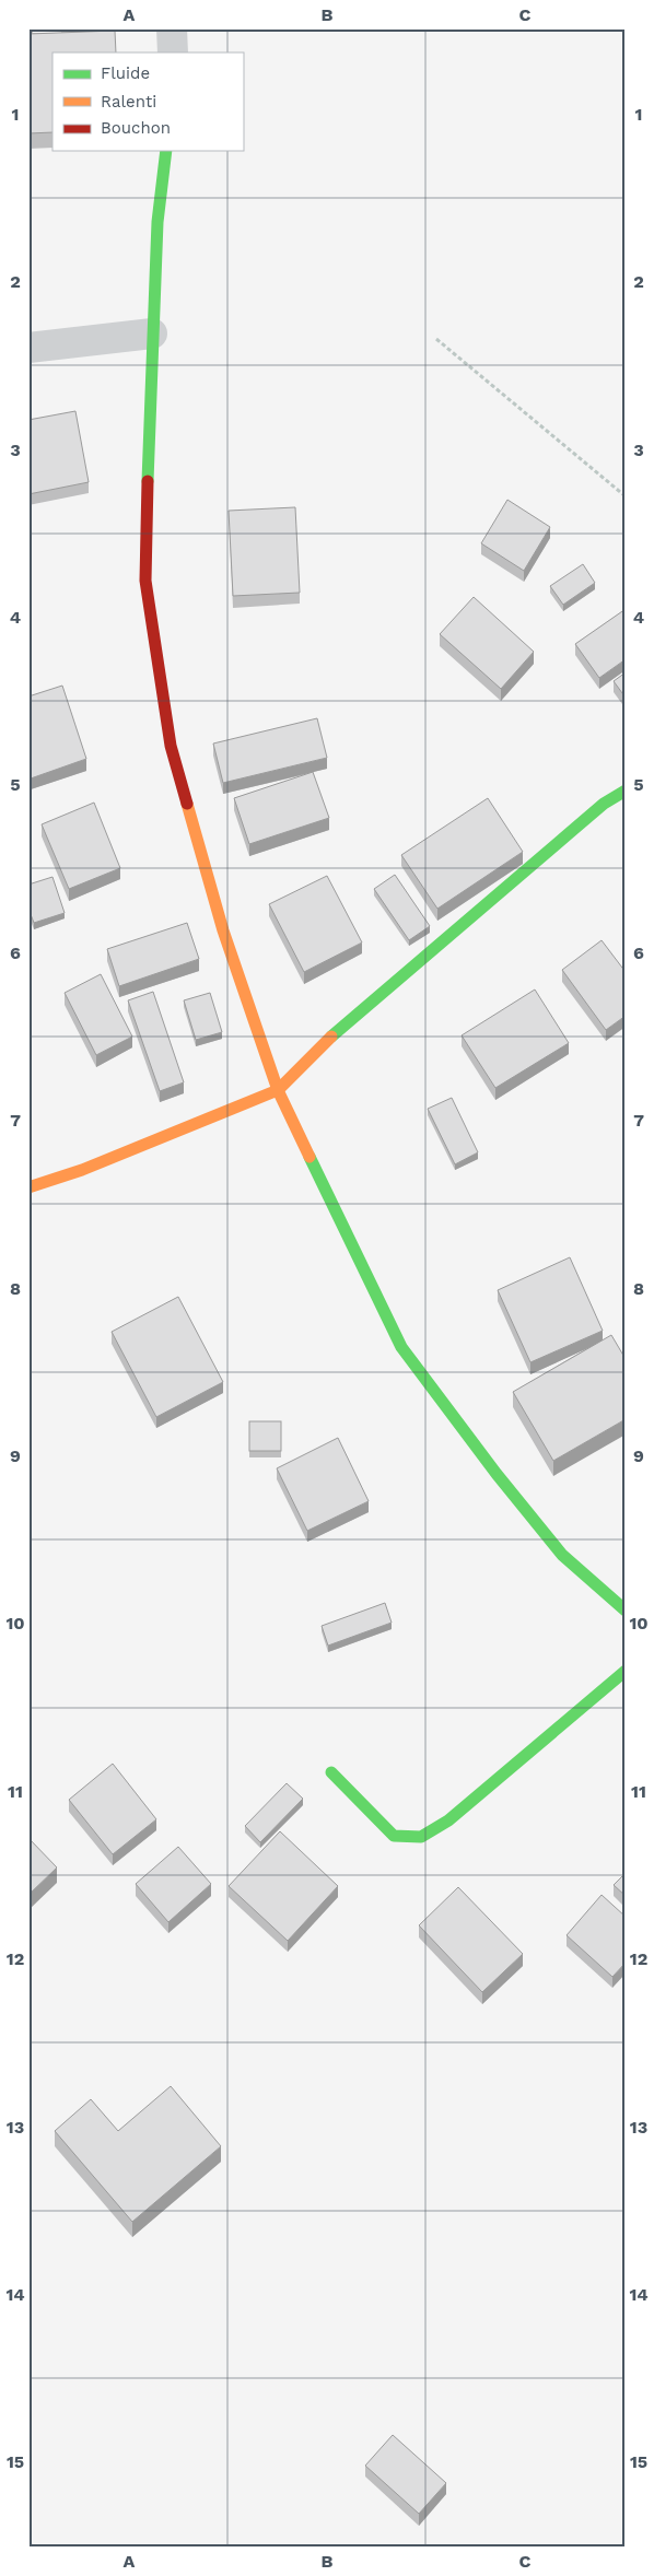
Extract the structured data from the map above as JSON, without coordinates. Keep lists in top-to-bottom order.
{
  "legend": ["Fluide", "Ralenti", "Bouchon"],
  "grid": {
    "columns": ["A", "B", "C"],
    "rows": [
      "1",
      "2",
      "3",
      "4",
      "5",
      "6",
      "7",
      "8",
      "9",
      "10",
      "11",
      "12",
      "13",
      "14",
      "15"
    ]
  }
}
